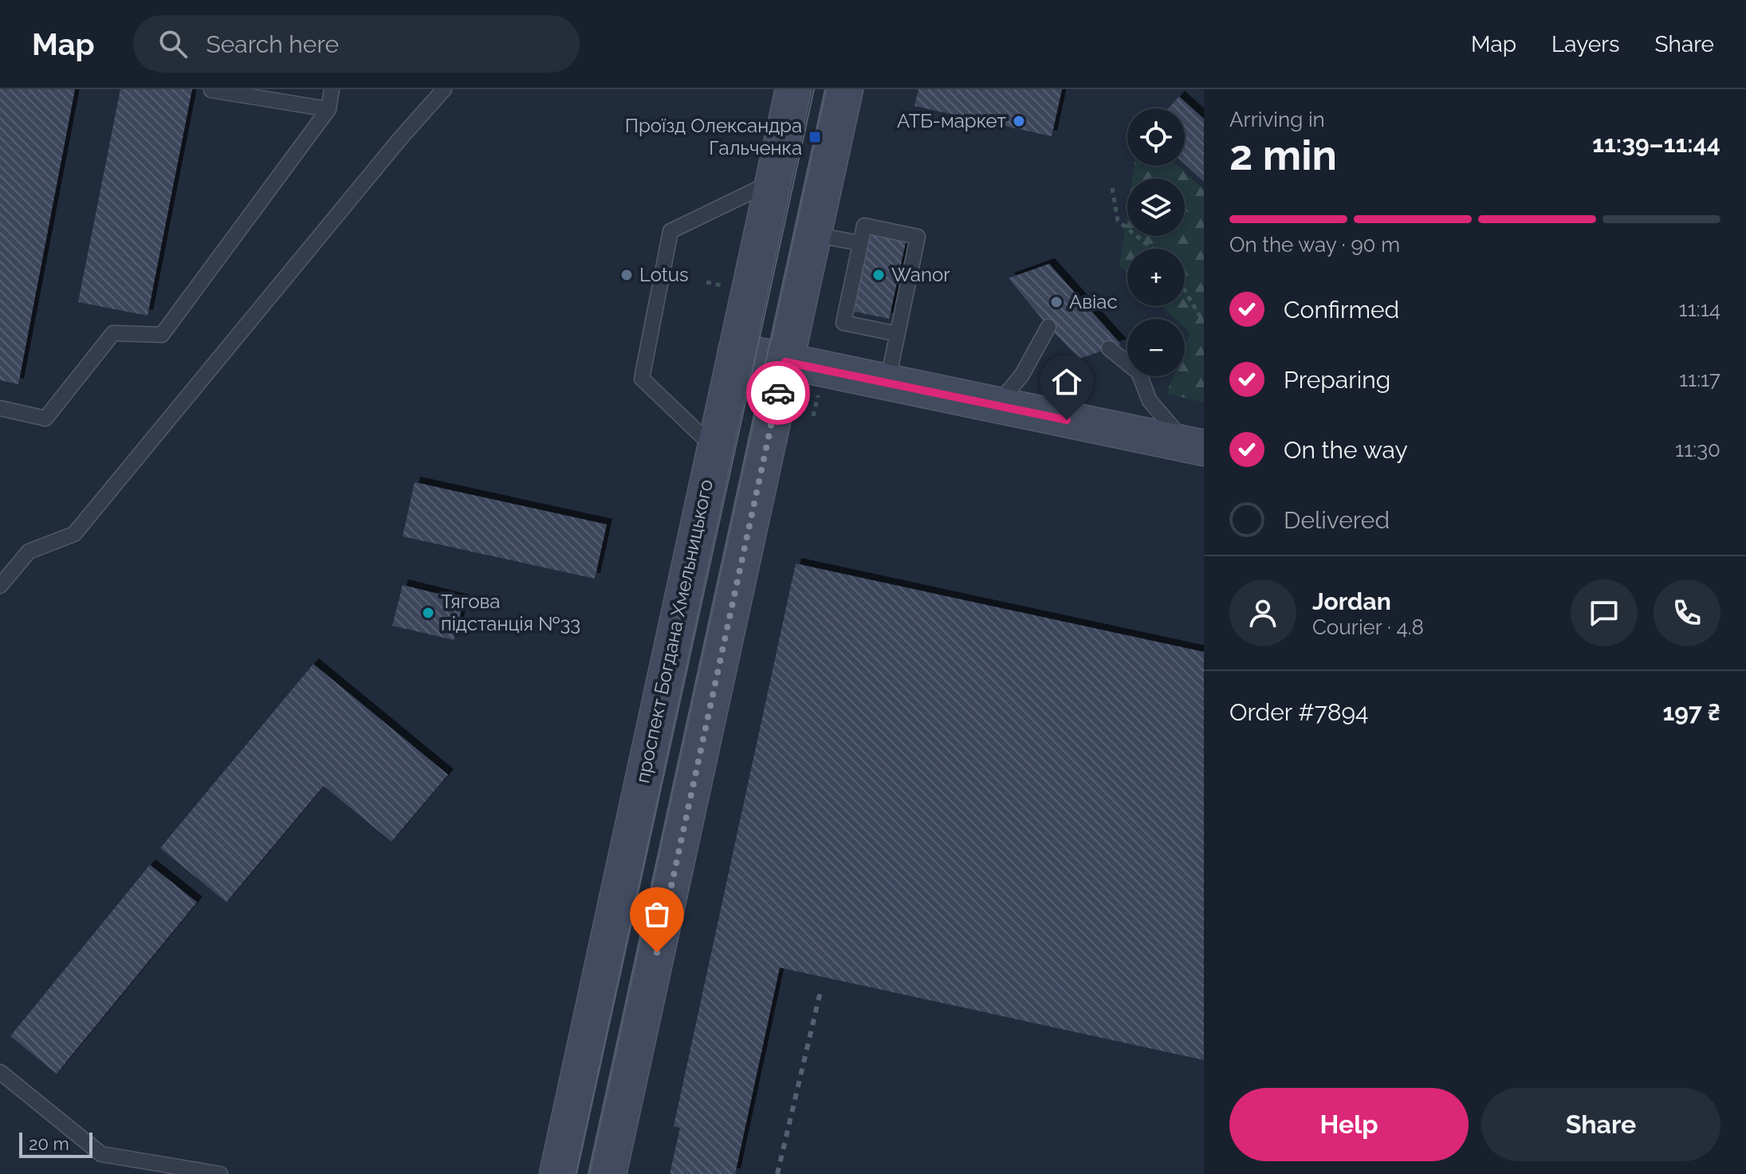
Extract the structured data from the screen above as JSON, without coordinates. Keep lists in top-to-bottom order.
{
  "streets": {
    "main road": ["проспект Богдана Хмельницького"]
  },
  "places": {
    "other": [
      "АТБ-маркет",
      "Lotus",
      "Wanor",
      "Авіас",
      "Тягова пiдстанцiя №33"
    ],
    "transit": ["Проїзд Олександра Гальченка"]
  },
  "scale_bar": "20 m",
  "page": {
    "header": "Map",
    "search": "Search here",
    "nav": ["Map", "Layers", "Share"],
    "heading": ["2 min", "Arriving in", "11:39–11:44"],
    "panel": [
      "Jordan",
      "Courier · 4.8",
      "Order #7894",
      "197 ₴"
    ],
    "map_buttons": ["+", "−"],
    "bar": "On the way · 90 m",
    "list": [
      ["Confirmed", "11:14"],
      ["Preparing", "11:17"],
      ["On the way", "11:30"],
      "Delivered"
    ],
    "buttons": ["Help", "Share"],
    "scale": "20 m"
  }
}
